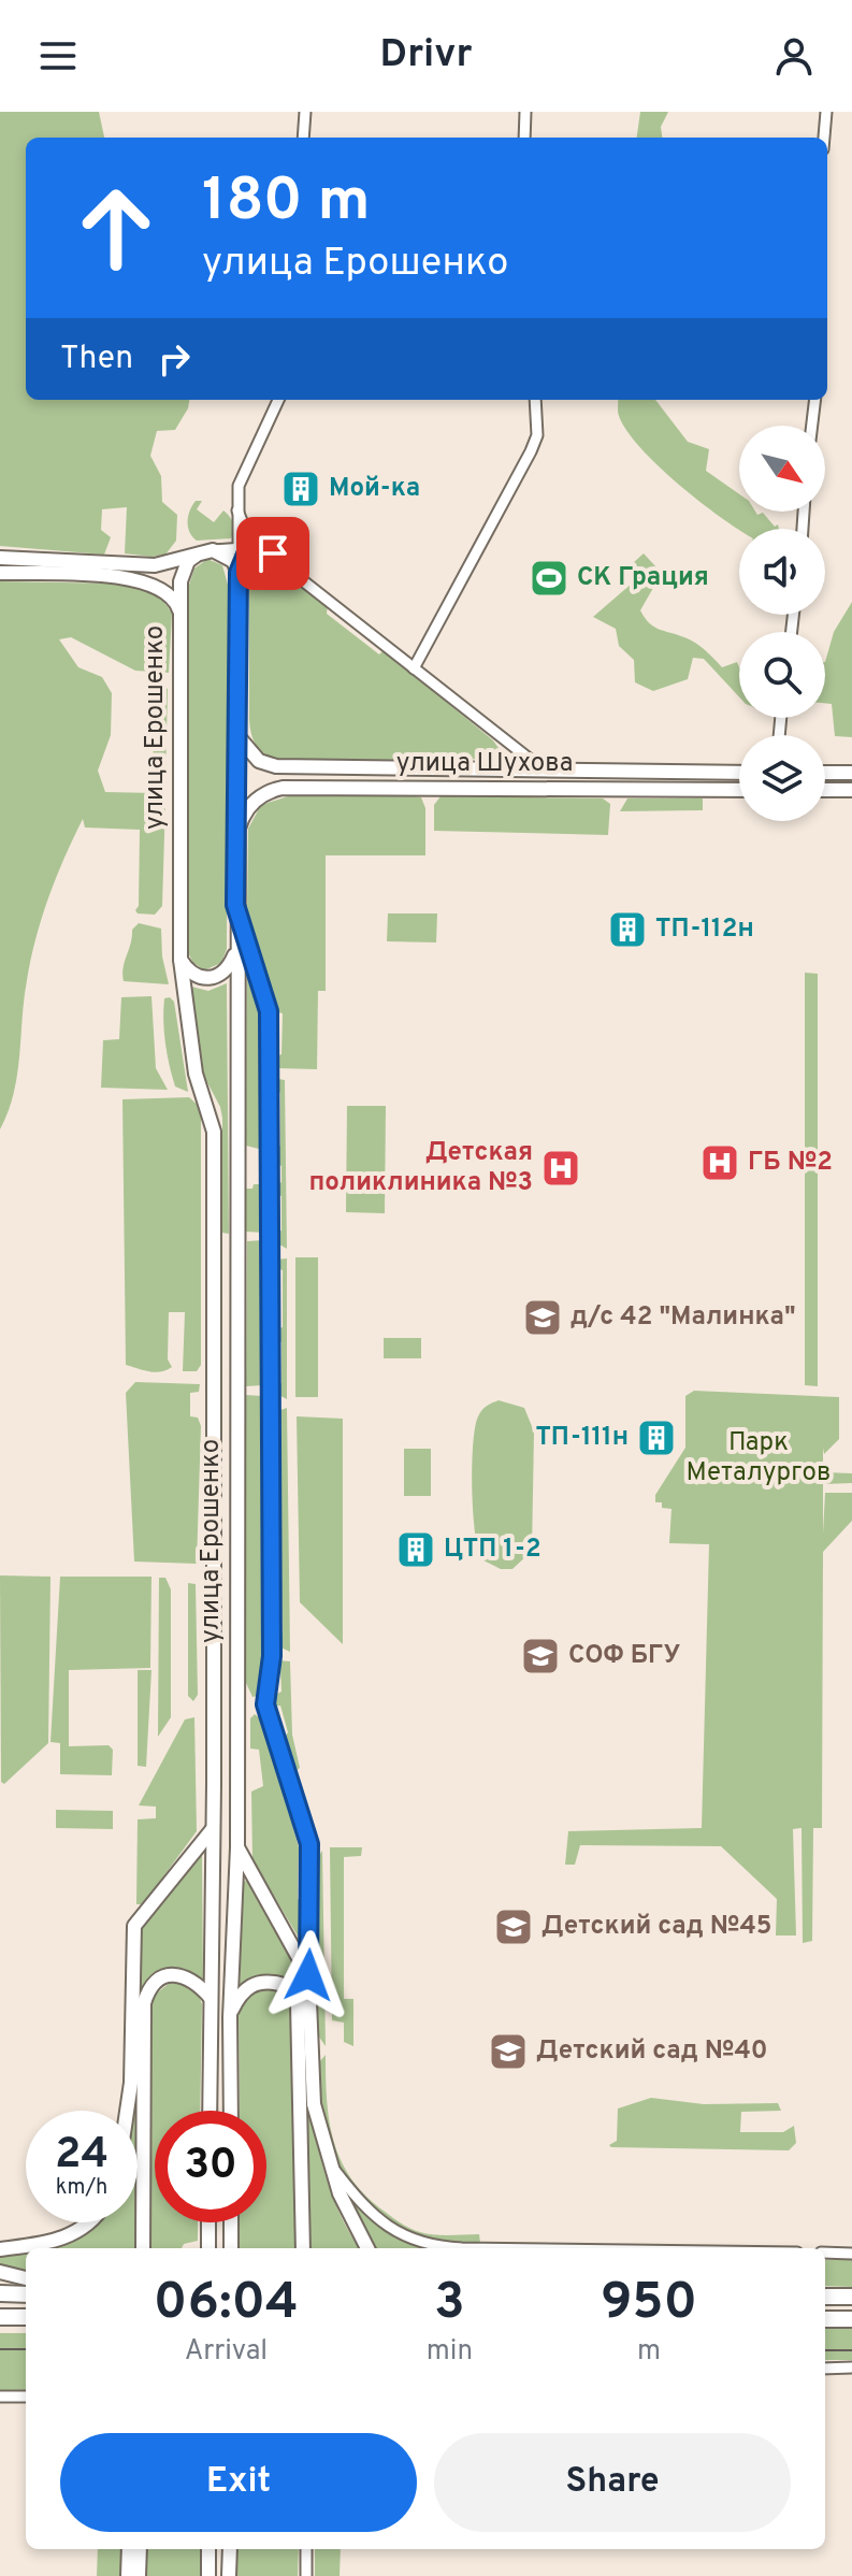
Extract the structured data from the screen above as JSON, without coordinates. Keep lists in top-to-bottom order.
{
  "streets": {
    "main road": ["улица Ерошенко", "улица Шухова"]
  },
  "crossings": [
    ["улица Ерошенко", "улица Шухова"]
  ],
  "parks": ["Парк Металургов"],
  "places": {
    "building": [
      "Мой-ка",
      "ТП-112н",
      "ТП-111н",
      "ЦТП 1-2"
    ],
    "sports": ["СК Грация"],
    "hospital": ["ГБ №2", "Детская поликлиника №3"],
    "school or university": [
      "д/с 42 \"Малинка\"",
      "СОФ БГУ",
      "Детский сад №45",
      "Детский сад №40"
    ]
  },
  "north": "bottom right",
  "page": {
    "header": "Drivr",
    "turn": ["180 m", "улица Ерошенко"],
    "then": "Then",
    "speed": "24 km/h",
    "limit": "30",
    "eta": [
      "06:04",
      "Arrival",
      "3",
      "min",
      "950",
      "m"
    ],
    "buttons": ["Exit", "Share"]
  }
}
